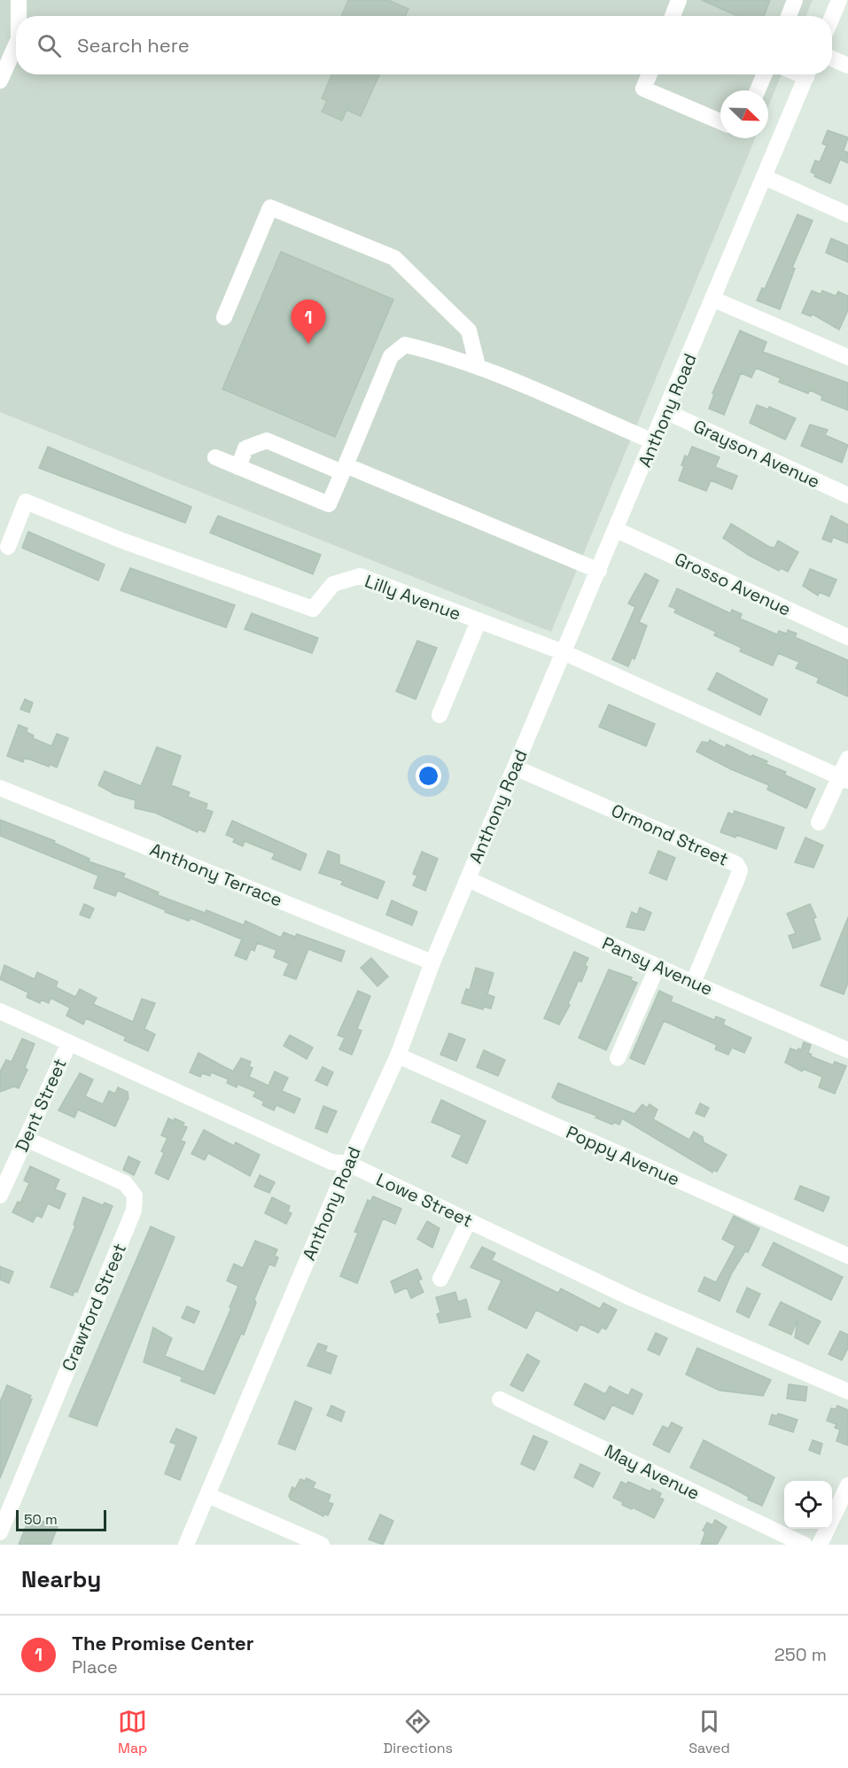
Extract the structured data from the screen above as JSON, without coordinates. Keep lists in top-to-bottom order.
{
  "streets": {
    "street": [
      "Anthony Road",
      "Grayson Avenue",
      "Grosso Avenue",
      "Lilly Avenue",
      "Ormond Street",
      "Anthony Terrace",
      "Pansy Avenue",
      "Dent Street",
      "Poppy Avenue",
      "Lowe Street",
      "Crawford Street",
      "May Avenue"
    ]
  },
  "crossings": [
    ["Anthony Road", "Grayson Avenue"],
    ["Anthony Road", "Grosso Avenue"],
    ["Anthony Road", "Lilly Avenue"],
    ["Anthony Road", "Ormond Street"],
    ["Anthony Road", "Anthony Terrace"],
    ["Anthony Road", "Pansy Avenue"],
    ["Anthony Road", "Poppy Avenue"],
    ["Anthony Road", "Lowe Street"],
    ["Ormond Street", "Pansy Avenue"],
    ["Dent Street", "Lowe Street"],
    ["Dent Street", "Crawford Street"]
  ],
  "scale_bar": "50 m",
  "north": "bottom right",
  "page": {
    "search": "Search here",
    "pins": "1",
    "scale": "50 m",
    "heading": "Nearby",
    "list": [
      {
        "mark": "1",
        "name": "The Promise Center",
        "note": "Place",
        "value": "250 m"
      }
    ],
    "nav": ["Map", "Directions", "Saved"]
  }
}
